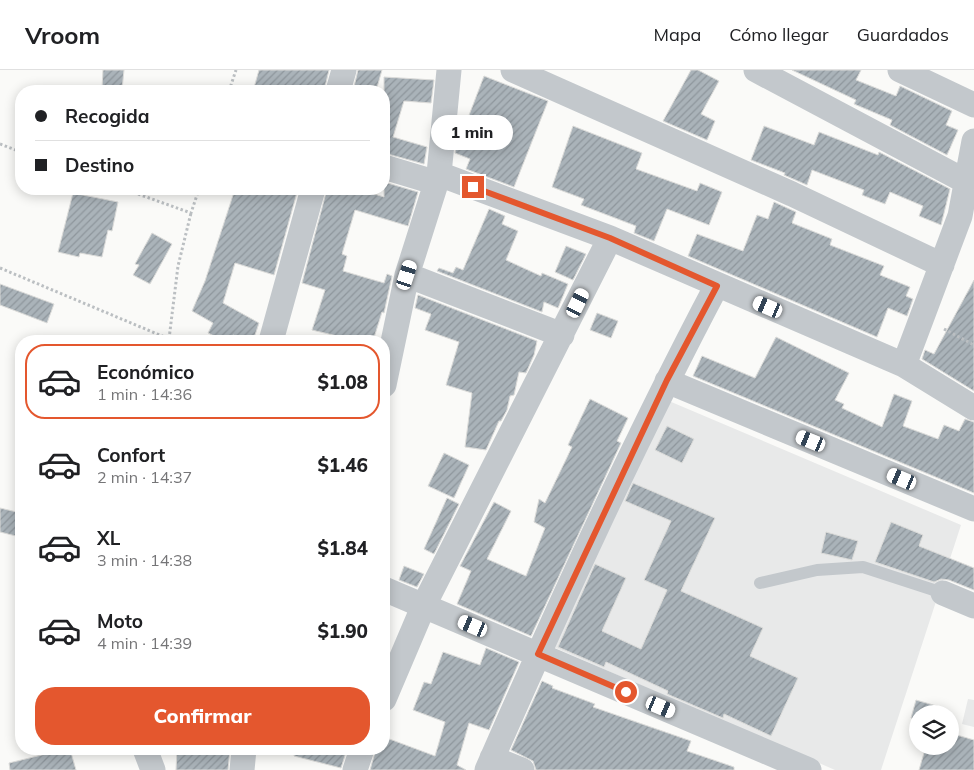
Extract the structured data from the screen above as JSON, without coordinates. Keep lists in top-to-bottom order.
{
  "page": {
    "header": "Vroom",
    "nav": ["Mapa", "Cómo llegar", "Guardados"],
    "banner": ["Recogida", "Destino"],
    "bubble": "1 min",
    "list": [
      {
        "name": "Económico",
        "note": "1 min · 14:36",
        "value": "$1.08"
      },
      {
        "name": "Confort",
        "note": "2 min · 14:37",
        "value": "$1.46"
      },
      {
        "name": "XL",
        "note": "3 min · 14:38",
        "value": "$1.84"
      },
      {
        "name": "Moto",
        "note": "4 min · 14:39",
        "value": "$1.90"
      }
    ],
    "buttons": "Confirmar"
  }
}
